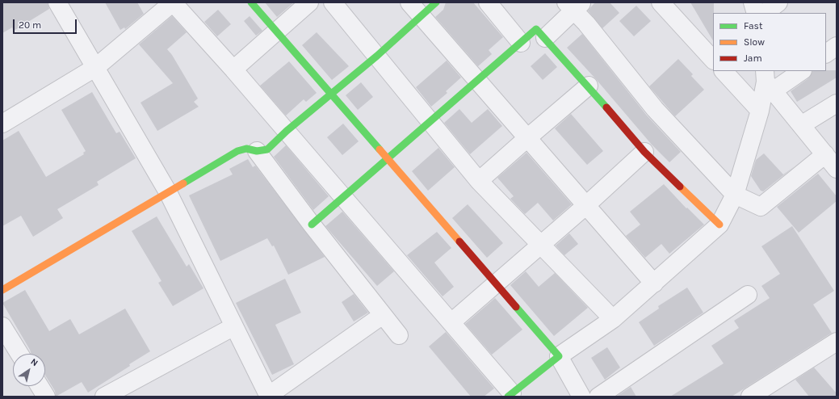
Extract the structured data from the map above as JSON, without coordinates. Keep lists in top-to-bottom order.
{
  "legend": ["Fast", "Slow", "Jam"],
  "scale_bar": "20 m",
  "north": "top right"
}
